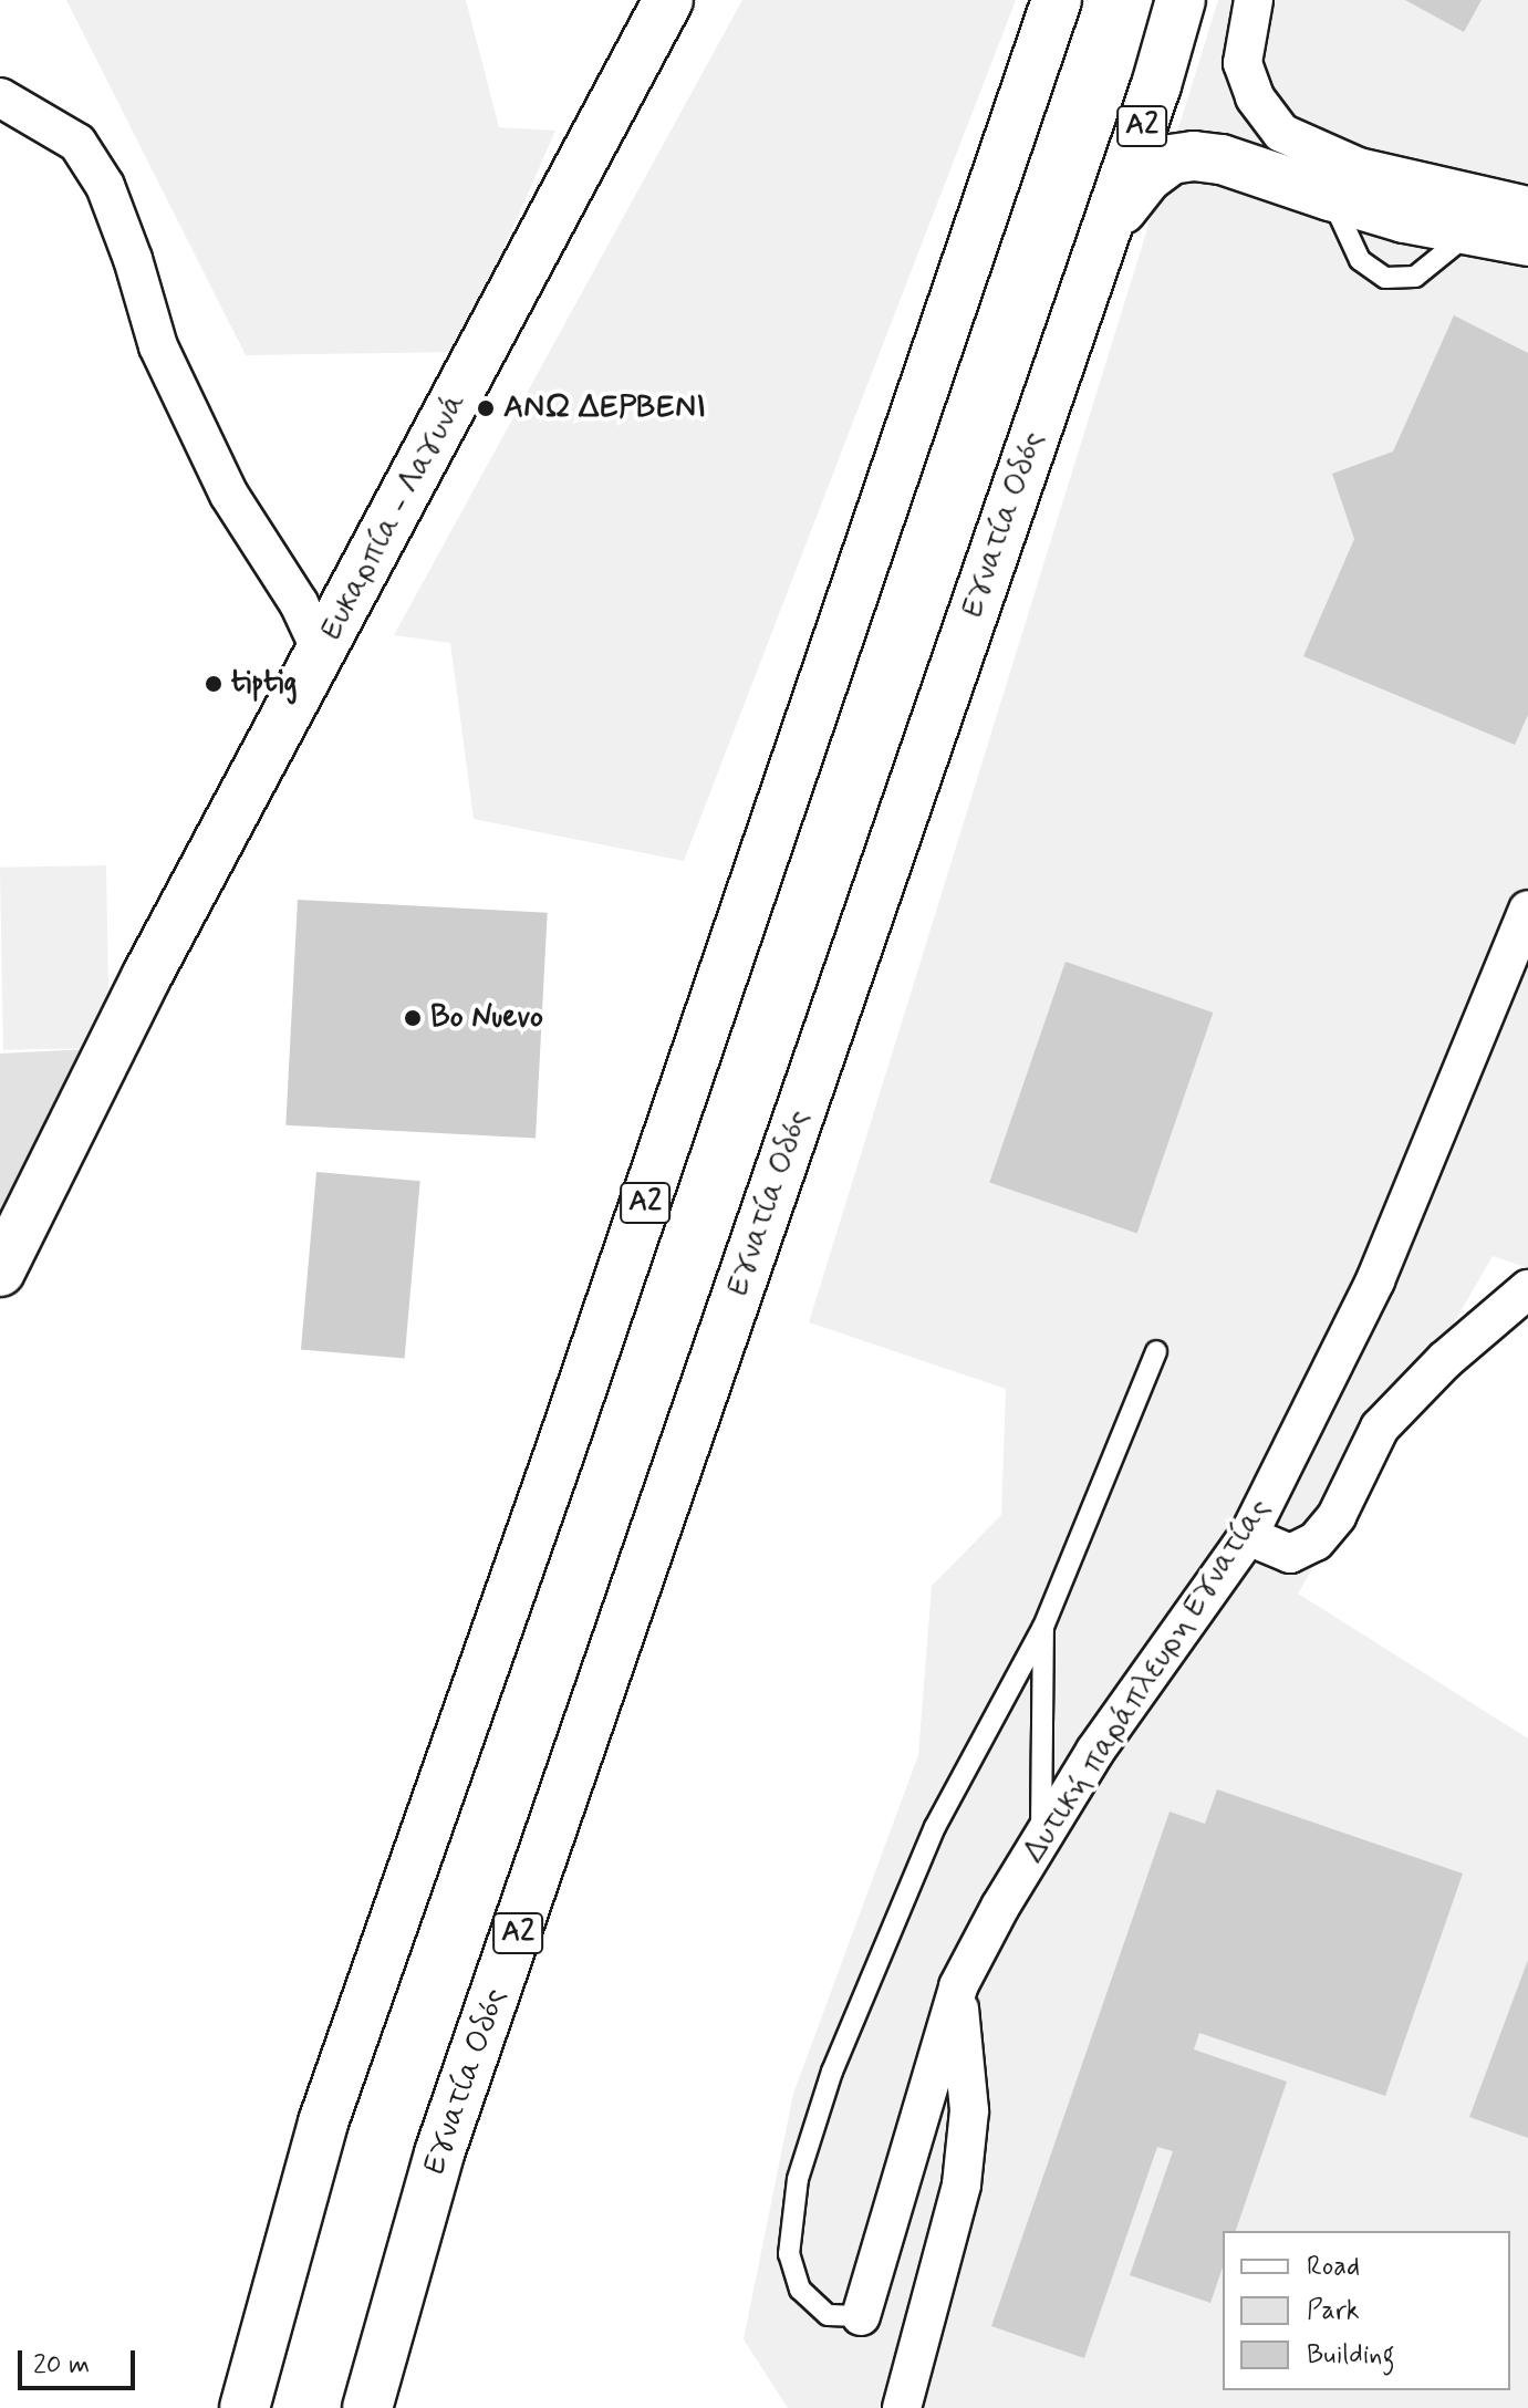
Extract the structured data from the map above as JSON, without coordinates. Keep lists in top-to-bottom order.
{
  "streets": {
    "main road": ["Α2", "Ευκαρπία - Λαγυνά", "Εγνατία Οδός"],
    "street": ["Δυτική παράπλευρη Εγνατίας"]
  },
  "places": ["ΑΝΩ ΔΕΡΒΕΝΙ", "tiptig", "Bo Nuevo"],
  "legend": ["Road", "Park", "Building"],
  "scale_bar": "20 m"
}
